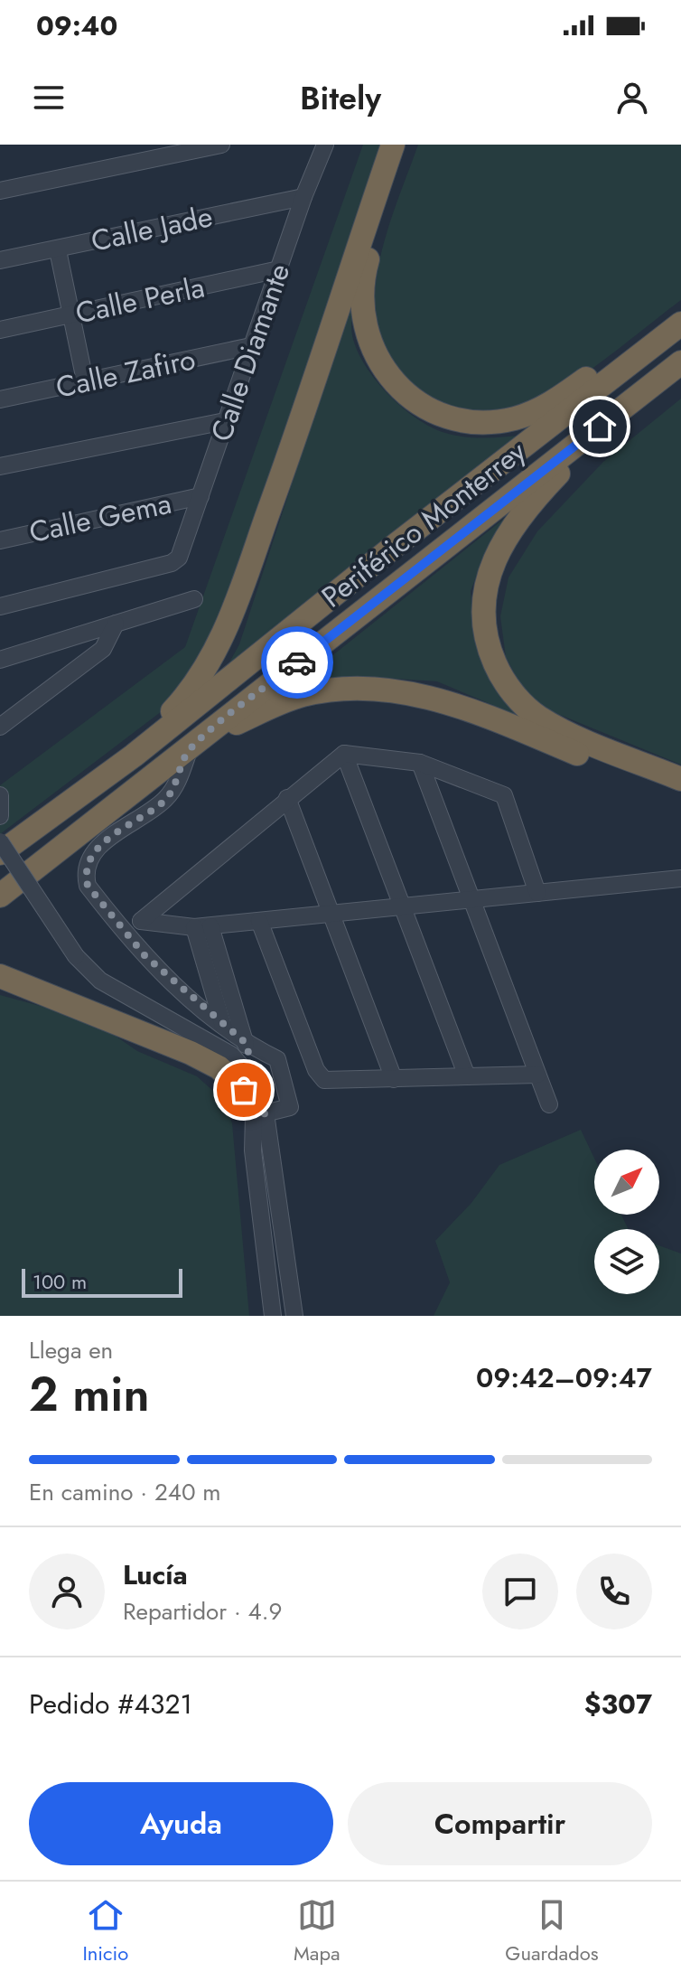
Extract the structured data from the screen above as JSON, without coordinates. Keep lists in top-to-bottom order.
{
  "streets": {
    "highway": ["Periférico Monterrey"],
    "street": [
      "Calle Jade",
      "Calle Perla",
      "Calle Diamante",
      "Calle Zafiro",
      "Calle Gema"
    ]
  },
  "crossings": [
    ["Calle Jade", "Calle Diamante"],
    ["Calle Perla", "Calle Diamante"],
    ["Calle Diamante", "Calle Zafiro"],
    ["Calle Diamante", "Calle Gema"]
  ],
  "scale_bar": "100 m",
  "north": "top right",
  "page": {
    "status": "09:40",
    "header": "Bitely",
    "scale": "100 m",
    "heading": ["2 min", "Llega en", "09:42–09:47"],
    "panel": [
      "Lucía",
      "Repartidor · 4.9",
      "Pedido #4321",
      "$307"
    ],
    "bar": "En camino · 240 m",
    "buttons": ["Ayuda", "Compartir"],
    "tabs": ["Inicio", "Mapa", "Guardados"]
  }
}
